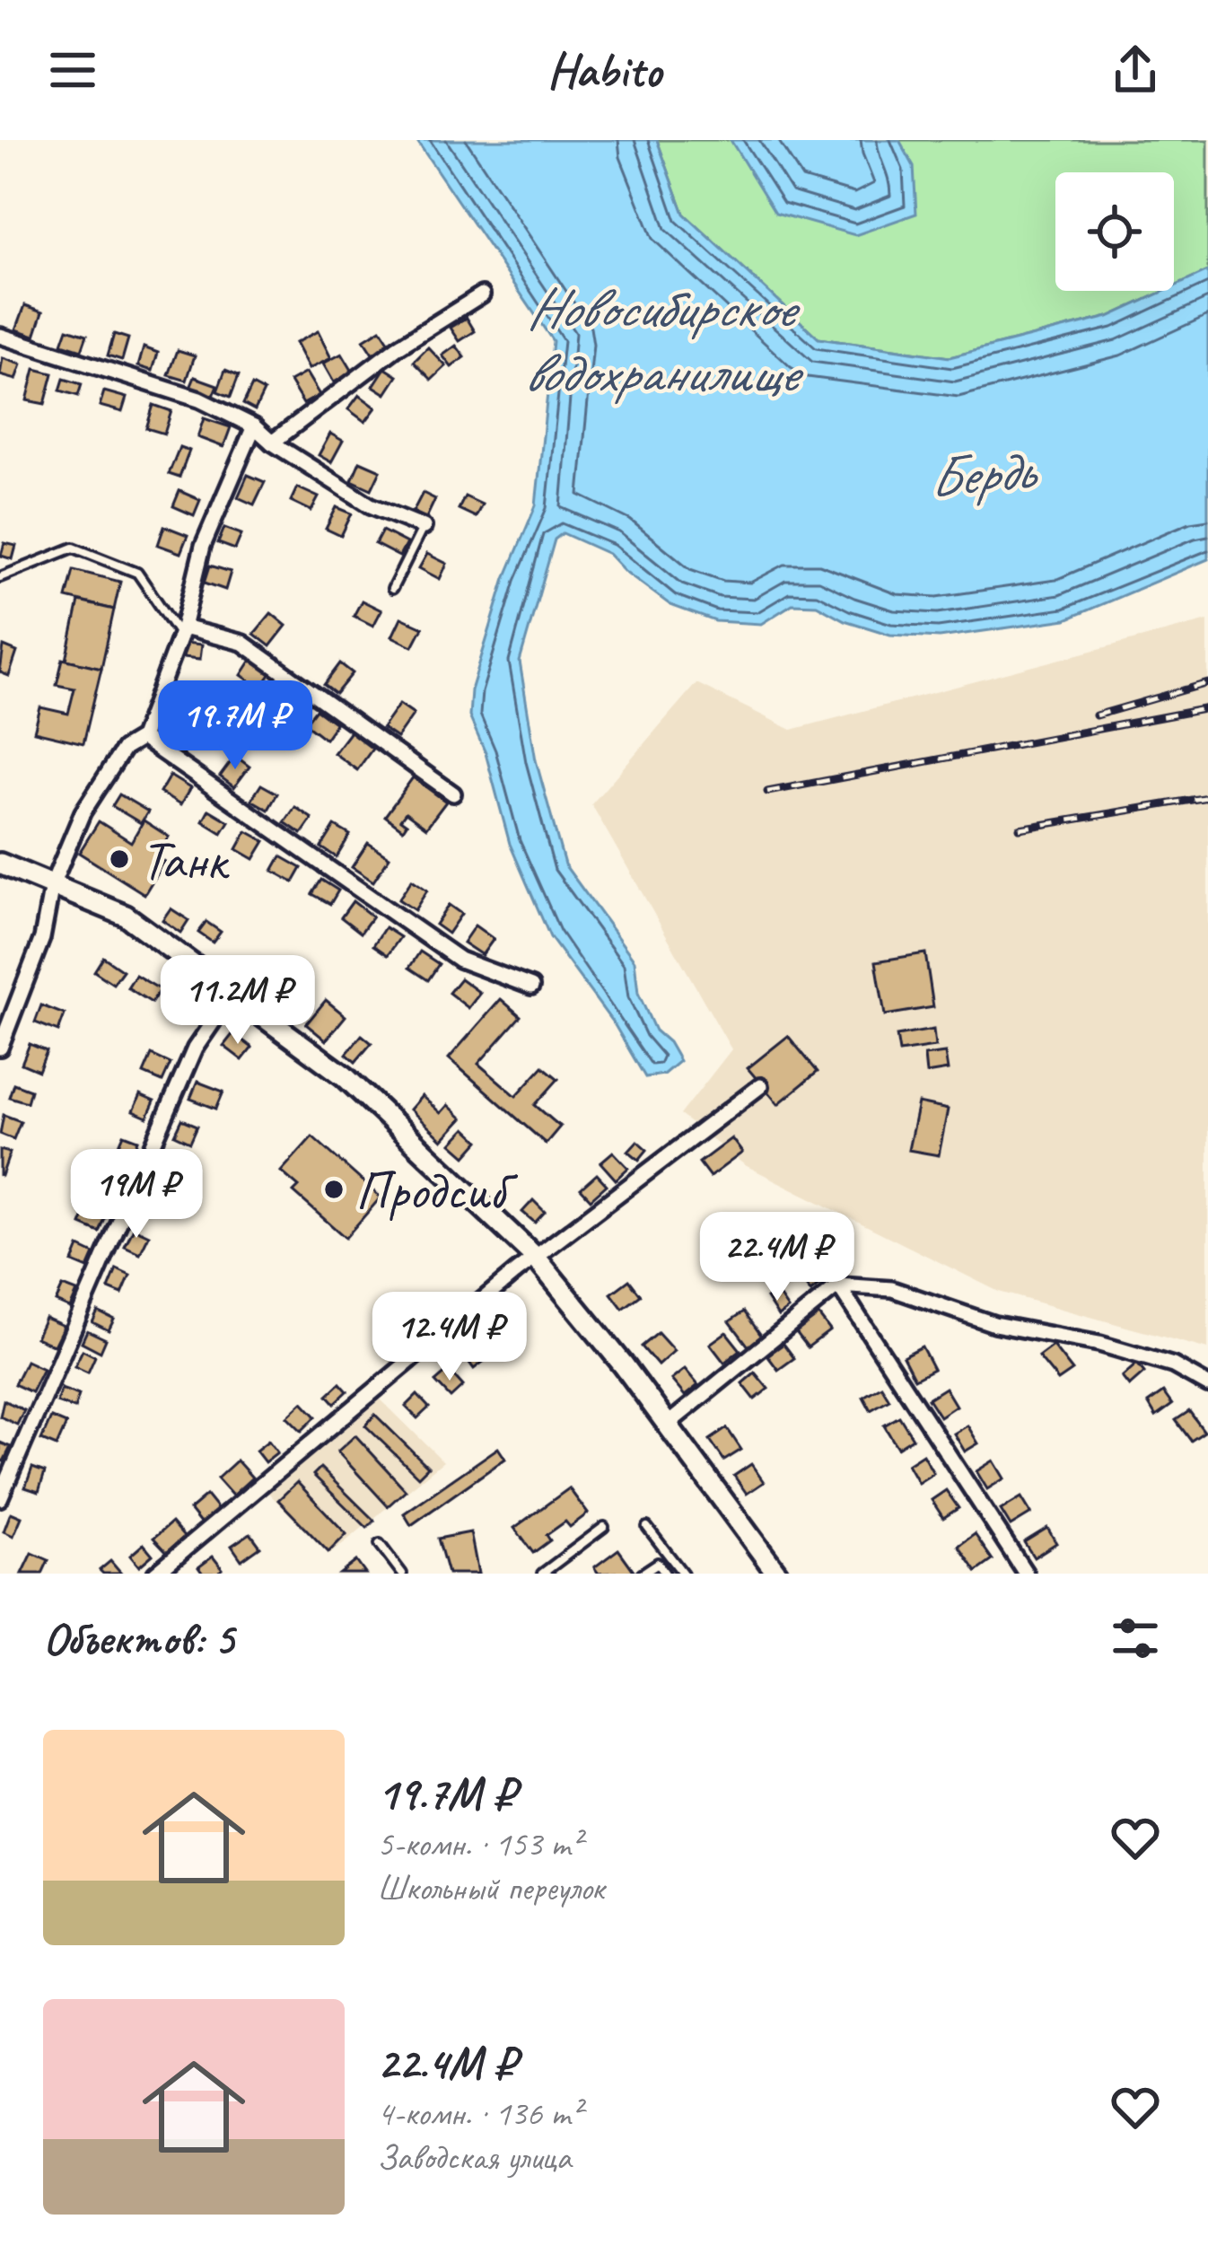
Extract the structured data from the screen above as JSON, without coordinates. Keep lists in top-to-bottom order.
{
  "water": ["Новосибирское водохранилище", "Бердь"],
  "places": ["Танк", "Продсиб"],
  "page": {
    "header": "Habito",
    "price": [
      "19.7M ₽",
      "11.2M ₽",
      "19M ₽",
      "22.4M ₽",
      "12.4M ₽"
    ],
    "heading": "Объектов: 5",
    "list": [
      {
        "name": "19.7M ₽",
        "note": "5-комн. · 153 m² · Школьный переулок"
      },
      {
        "name": "22.4M ₽",
        "note": "4-комн. · 136 m² · Заводская улица"
      }
    ]
  }
}
